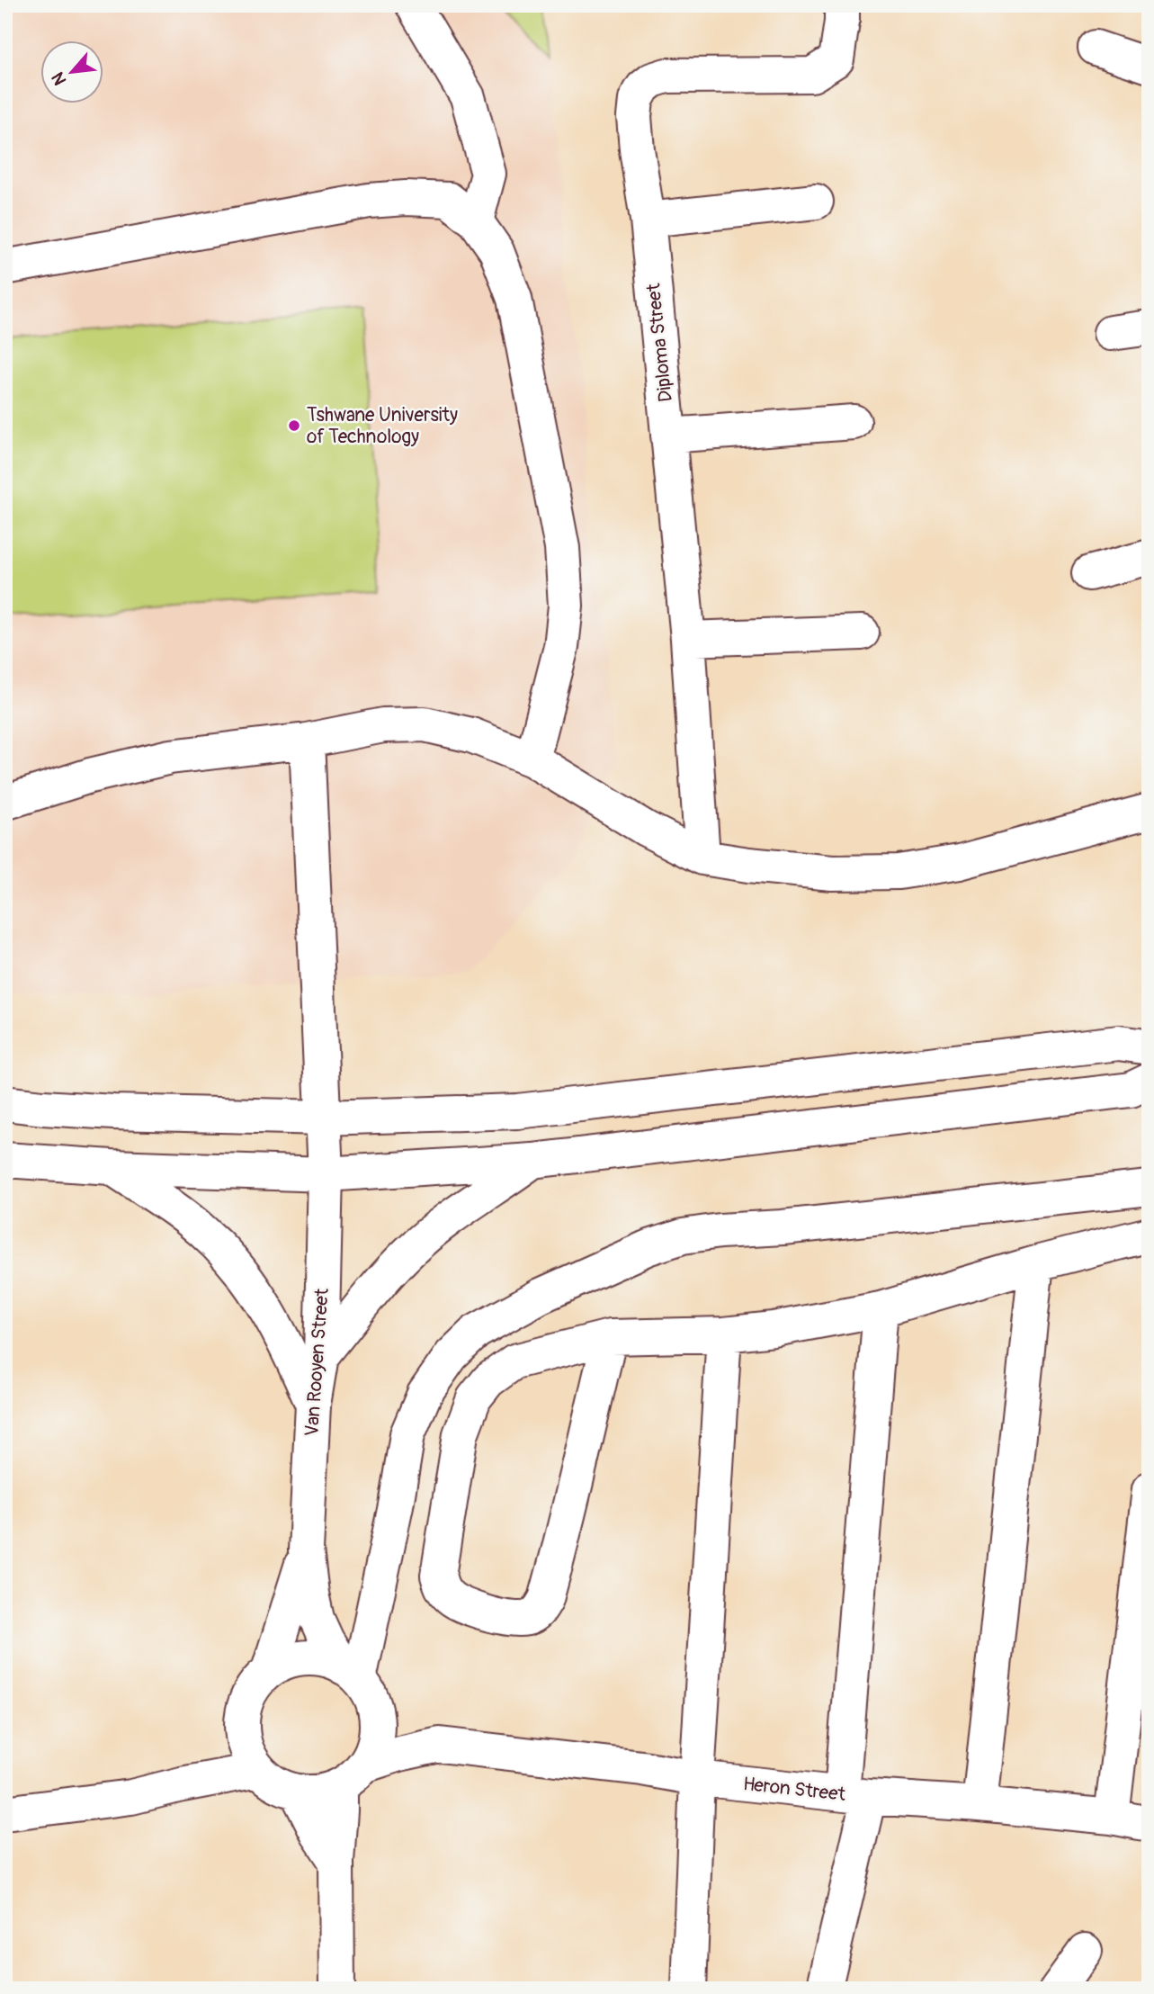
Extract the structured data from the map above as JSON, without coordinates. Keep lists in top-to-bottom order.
{
  "streets": {
    "street": ["Diploma Street", "Van Rooyen Street", "Heron Street"]
  },
  "crossings": [
    ["Van Rooyen Street", "Heron Street"]
  ],
  "places": ["Tshwane University of Technology"],
  "north": "bottom left"
}
